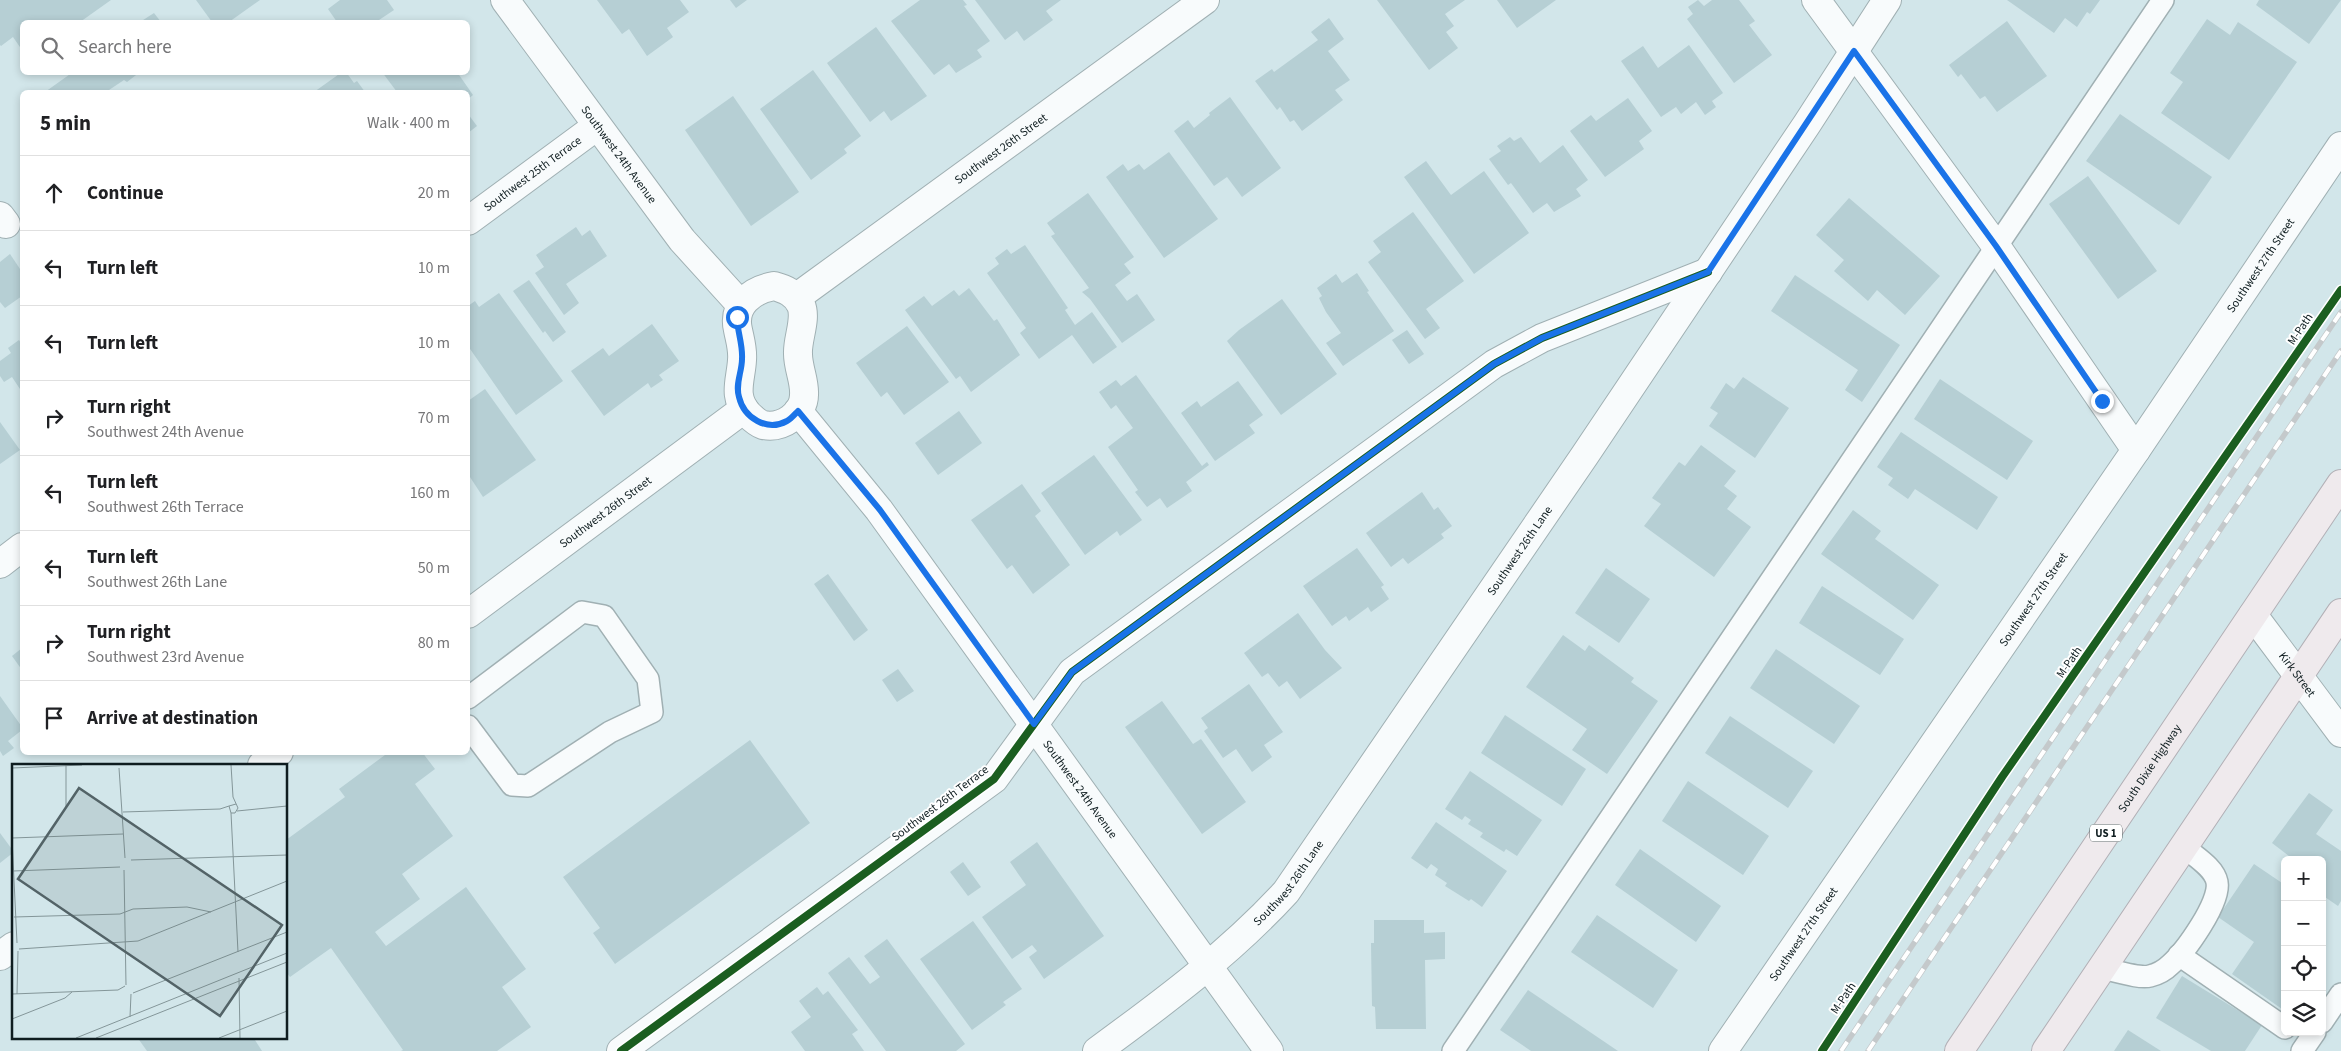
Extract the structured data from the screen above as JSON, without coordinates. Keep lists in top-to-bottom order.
{
  "streets": {
    "highway": ["South Dixie Highway", "US 1"],
    "street": [
      "Southwest 26th Street",
      "Southwest 24th Avenue",
      "Southwest 25th Terrace",
      "Southwest 27th Street",
      "Southwest 26th Lane",
      "Kirk Street",
      "Southwest 26th Terrace"
    ],
    "cycle path": ["M-Path"]
  },
  "crossings": [
    ["Southwest 24th Avenue", "Southwest 25th Terrace"],
    ["Southwest 24th Avenue", "Southwest 26th Lane"],
    ["Southwest 24th Avenue", "Southwest 26th Terrace"],
    ["Southwest 26th Lane", "Southwest 26th Terrace"],
    ["Kirk Street", "South Dixie Highway"]
  ],
  "page": {
    "search": "Search here",
    "heading": ["5 min", "Walk · 400 m"],
    "list": [
      ["Continue", "20 m"],
      ["Turn left", "10 m"],
      ["Turn left", "10 m"],
      ["Turn right", "Southwest 24th Avenue", "70 m"],
      ["Turn left", "Southwest 26th Terrace", "160 m"],
      ["Turn left", "Southwest 26th Lane", "50 m"],
      ["Turn right", "Southwest 23rd Avenue", "80 m"],
      "Arrive at destination"
    ],
    "map_buttons": ["+", "−"]
  }
}
